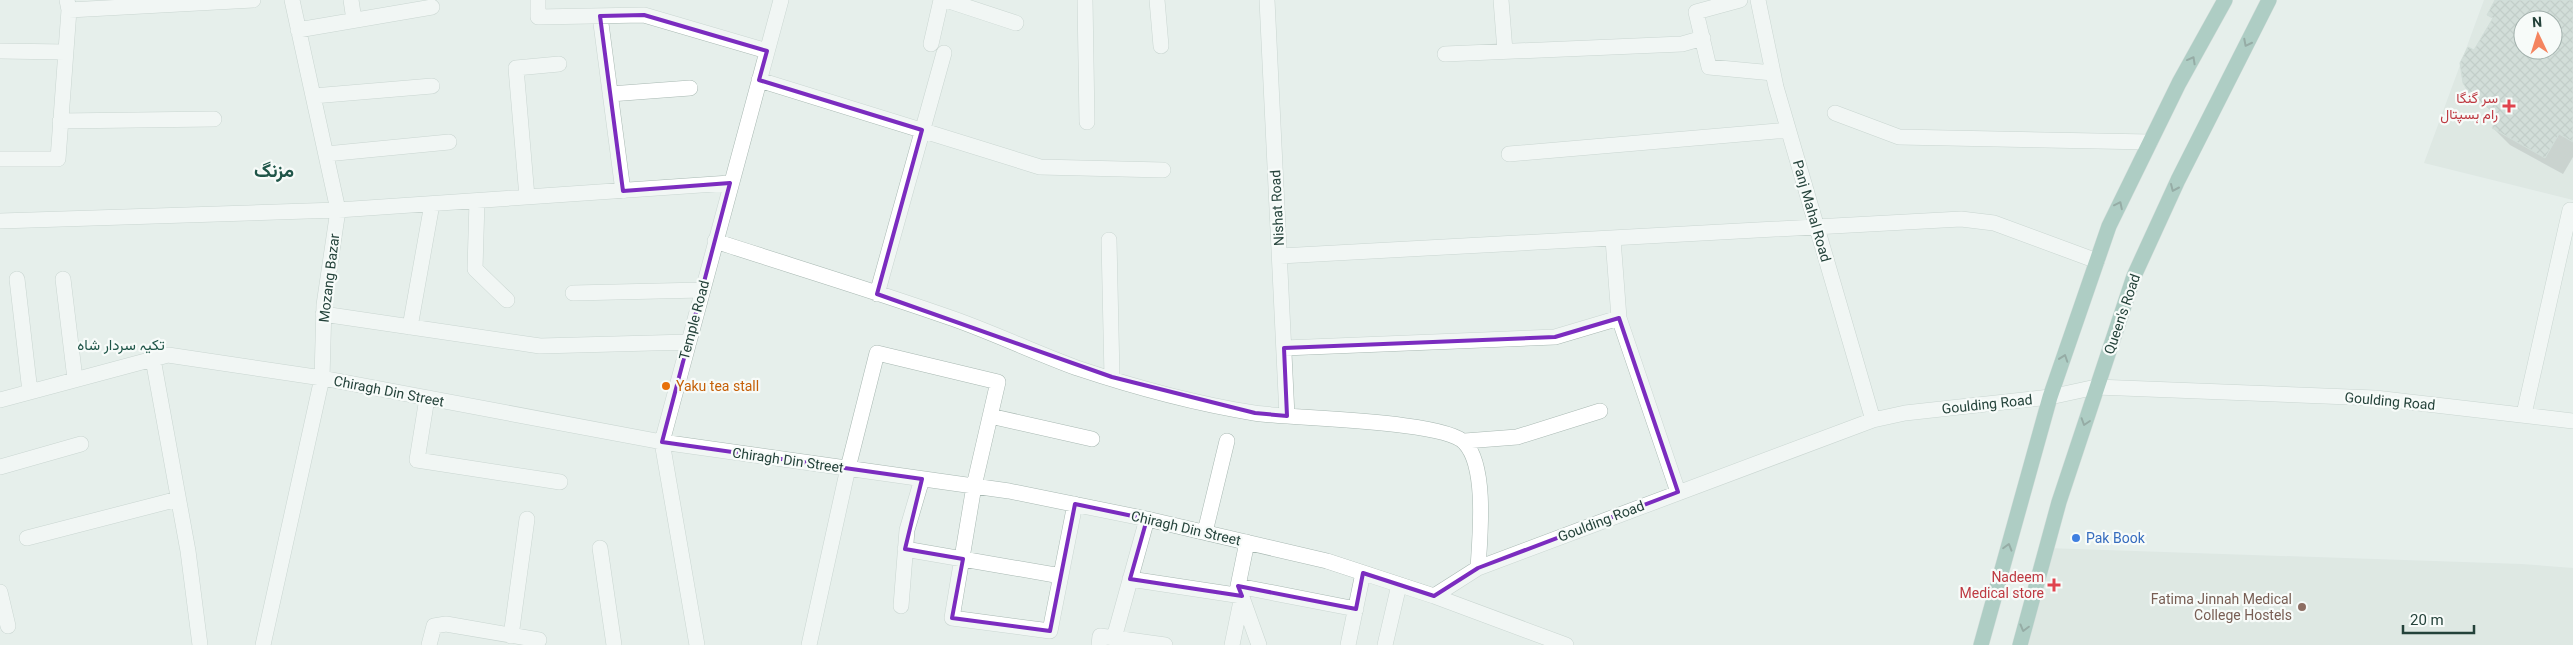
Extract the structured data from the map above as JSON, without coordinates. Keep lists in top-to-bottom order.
{
  "streets": {
    "main road": ["Queen's Road"],
    "street": [
      "Nishat Road",
      "Panj Mahal Road",
      "Mozang Bazar",
      "Temple Road",
      "Chiragh Din Street",
      "Goulding Road"
    ]
  },
  "crossings": [
    ["Panj Mahal Road", "Goulding Road"],
    ["Mozang Bazar", "Chiragh Din Street"],
    ["Queen's Road", "Goulding Road"],
    ["Temple Road", "Chiragh Din Street"],
    ["Chiragh Din Street", "Goulding Road"]
  ],
  "districts": ["مزنگ", "تکیہ سردار شاہ"],
  "places": {
    "health": ["سر گنگا رام ہسپتال", "Nadeem Medical store"],
    "other": ["Yaku tea stall", "Pak Book", "Fatima Jinnah Medical College Hostels"]
  },
  "scale_bar": "20 m",
  "north": "top"
}
